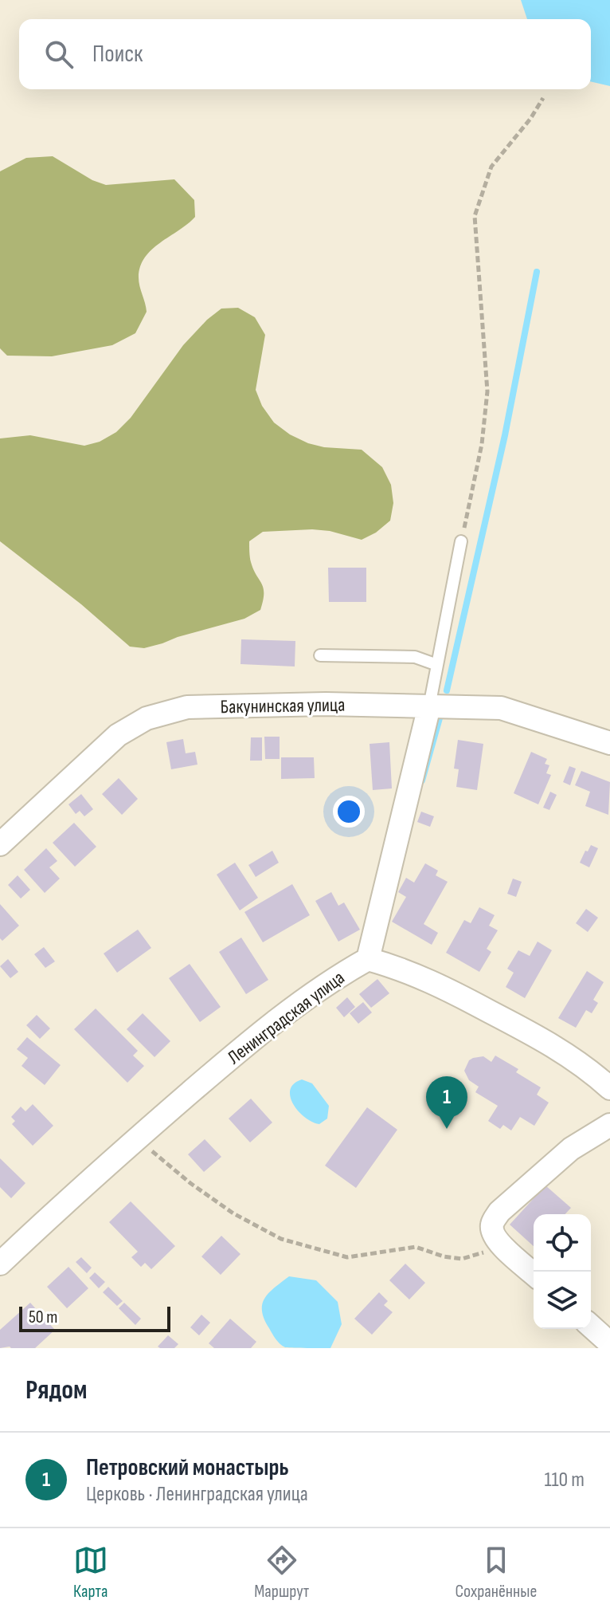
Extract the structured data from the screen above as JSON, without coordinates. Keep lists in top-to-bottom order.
{
  "streets": {
    "street": ["Бакунинская улица", "Ленинградская улица"]
  },
  "scale_bar": "50 m",
  "page": {
    "search": "Поиск",
    "pins": "1",
    "scale": "50 m",
    "heading": "Рядом",
    "list": [
      {
        "mark": "1",
        "name": "Петровский монастырь",
        "note": "Церковь · Ленинградская улица",
        "value": "110 m"
      }
    ],
    "nav": ["Карта", "Маршрут", "Сохранённые"]
  }
}
